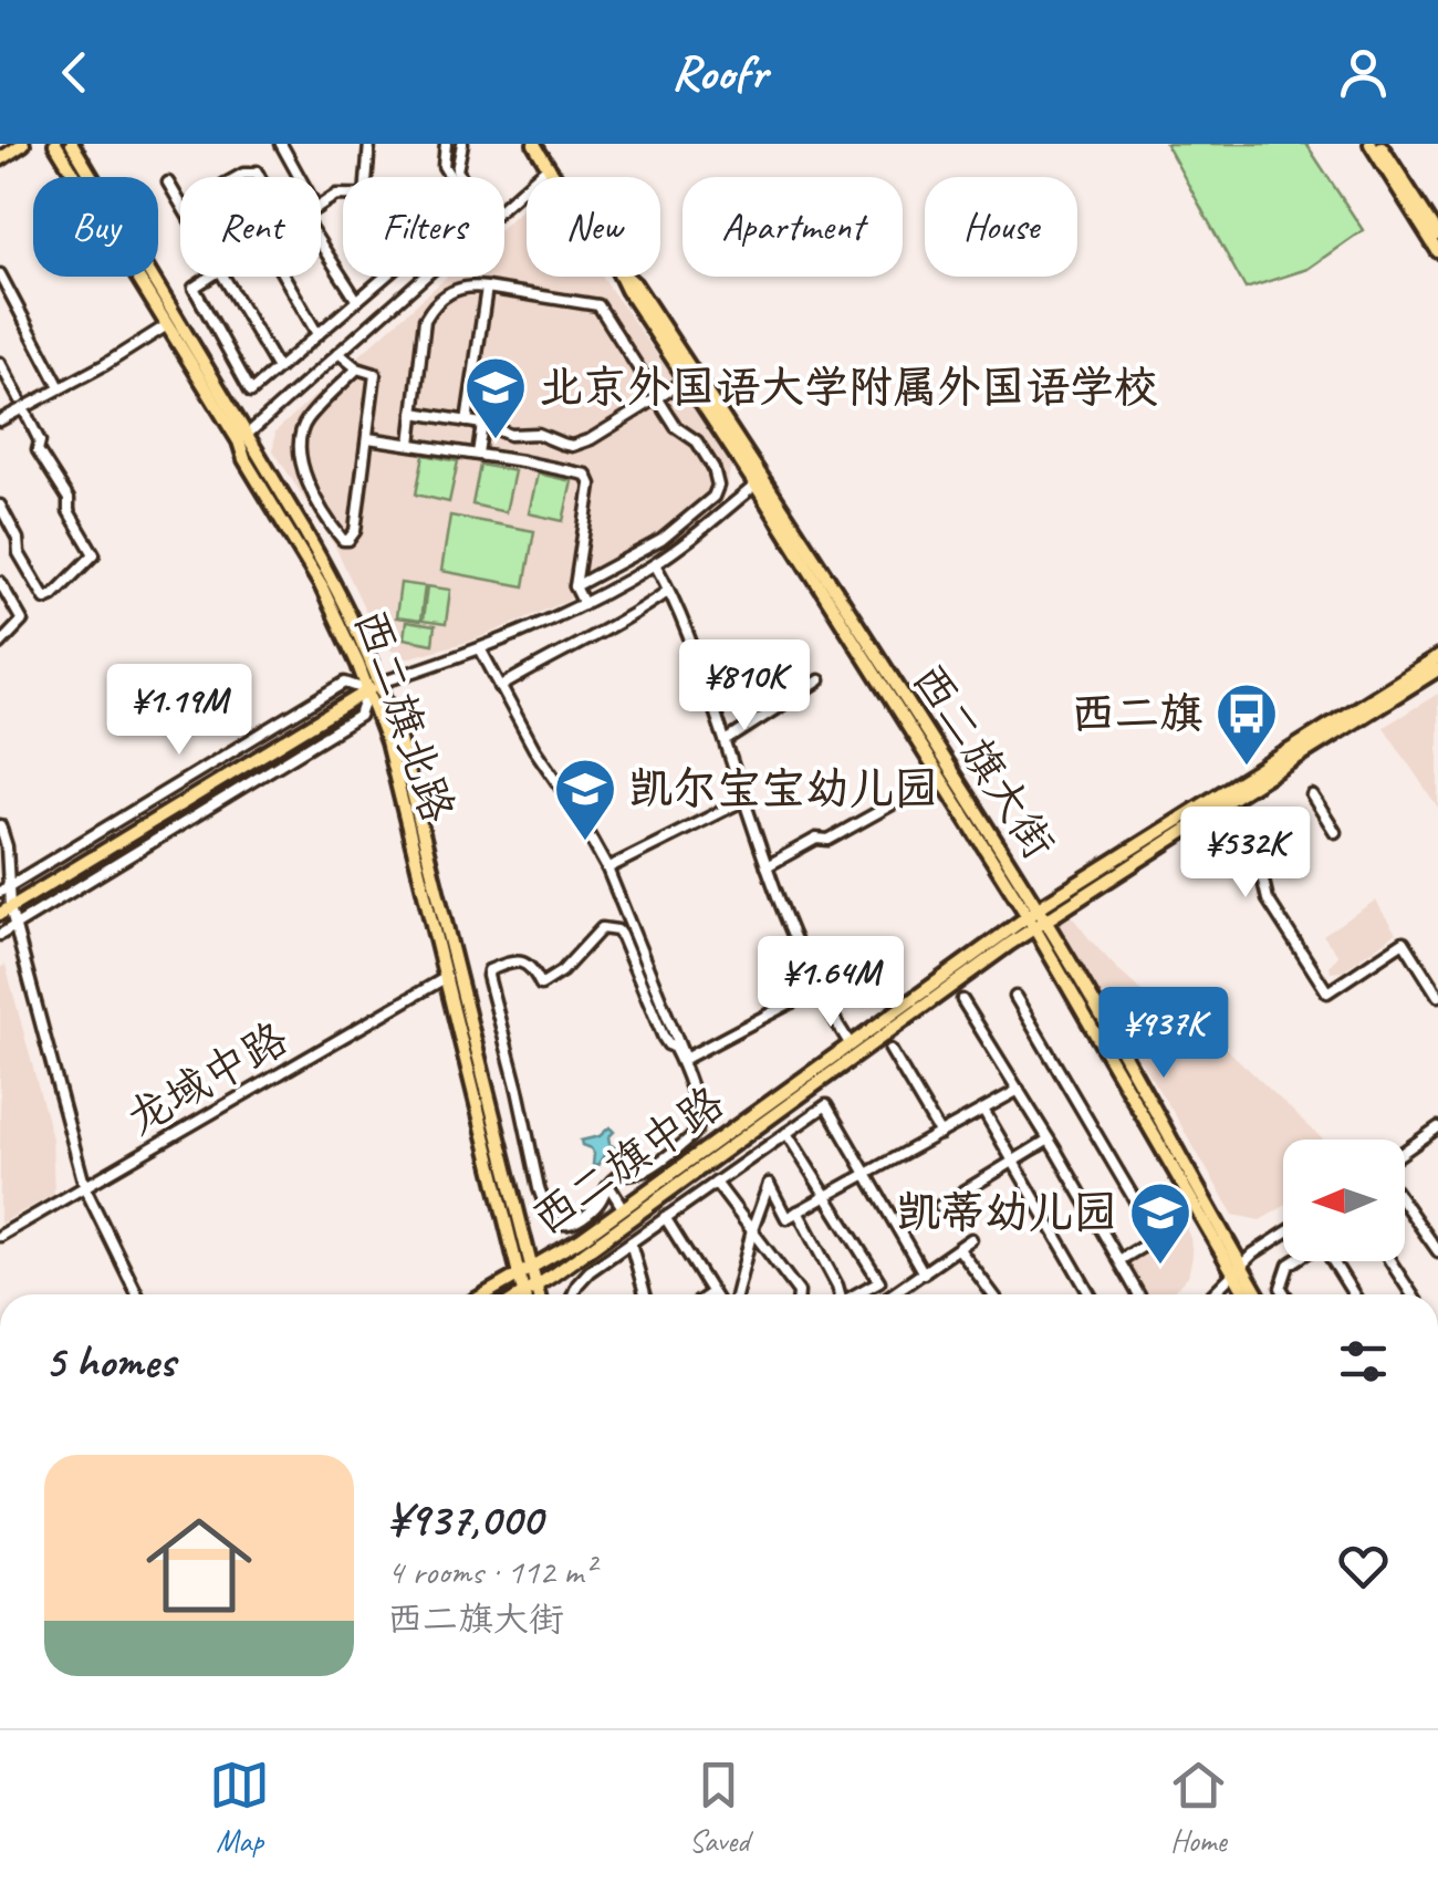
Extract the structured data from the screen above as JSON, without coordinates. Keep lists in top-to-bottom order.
{
  "streets": {
    "main road": ["西二旗北路", "西二旗大街", "西二旗中路"],
    "street": ["龙域中路"]
  },
  "crossings": [
    ["西二旗北路", "龙域中路"],
    ["西二旗北路", "西二旗中路"],
    ["西二旗大街", "西二旗中路"]
  ],
  "places": {
    "school or university": ["北京外国语大学附属外国语学校", "凯尔宝宝幼儿园", "凯蒂幼儿园"],
    "bus stop": ["西二旗"]
  },
  "north": "left",
  "page": {
    "header": "Roofr",
    "chip": [
      "Buy",
      "Rent",
      "Filters",
      "New",
      "Apartment",
      "House"
    ],
    "price": [
      "¥810K",
      "¥1.19M",
      "¥532K",
      "¥1.64M",
      "¥937K"
    ],
    "heading": "5 homes",
    "list": [
      {
        "name": "¥937,000",
        "note": "4 rooms · 112 m² · 西二旗大街"
      }
    ],
    "tabs": ["Map", "Saved", "Home"]
  }
}
